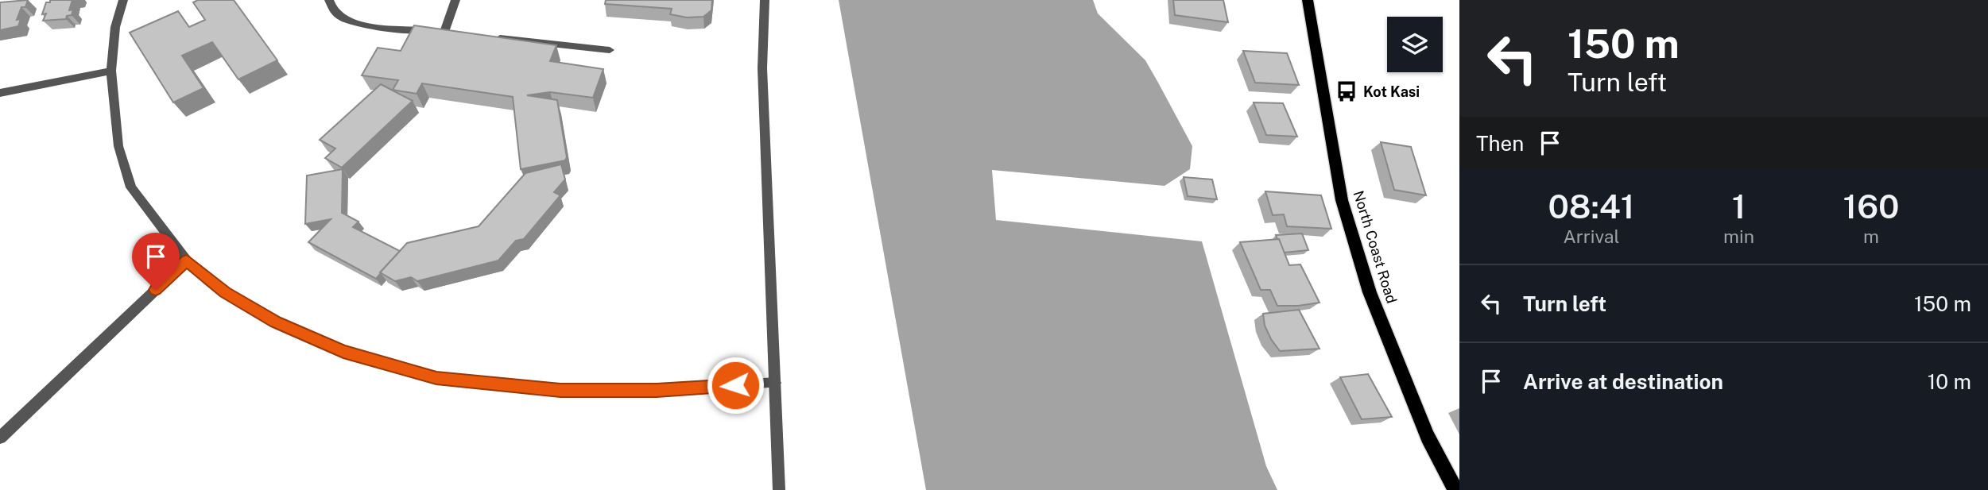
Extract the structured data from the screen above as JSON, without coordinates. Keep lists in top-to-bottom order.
{
  "streets": {
    "main road": ["North Coast Road"]
  },
  "places": {
    "bus stop": ["Kot Kasi"]
  },
  "page": {
    "turn": ["150 m", "Turn left"],
    "then": "Then",
    "eta": [
      "08:41",
      "Arrival",
      "1",
      "min",
      "160",
      "m"
    ],
    "list": [
      {
        "name": "Turn left",
        "value": "150 m"
      },
      {
        "name": "Arrive at destination",
        "value": "10 m"
      }
    ]
  }
}
